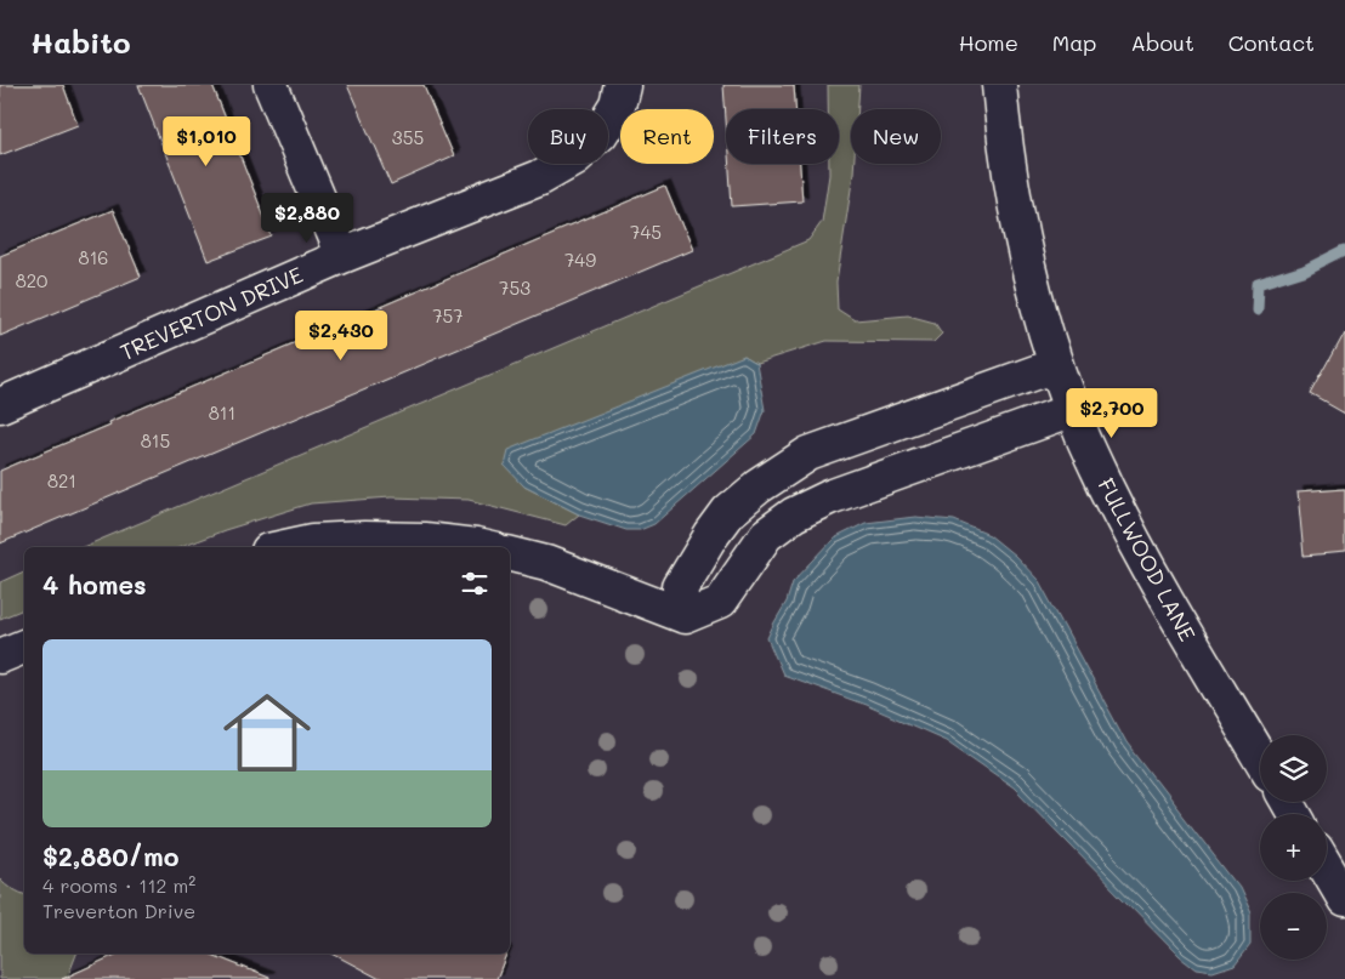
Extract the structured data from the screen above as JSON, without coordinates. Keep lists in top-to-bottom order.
{
  "streets": {
    "street": ["TREVERTON DRIVE", "FULLWOOD LANE"]
  },
  "house_numbers": [
    "355",
    "745",
    "816",
    "749",
    "820",
    "753",
    "757",
    "811",
    "815",
    "821"
  ],
  "page": {
    "header": "Habito",
    "nav": [
      "Home",
      "Map",
      "About",
      "Contact"
    ],
    "chip": [
      "Buy",
      "Rent",
      "Filters",
      "New"
    ],
    "price": [
      "$1,010",
      "$2,880",
      "$2,430",
      "$2,700"
    ],
    "heading": "4 homes",
    "list": [
      {
        "name": "$2,880/mo",
        "note": "4 rooms · 112 m² · Treverton Drive"
      }
    ],
    "map_buttons": ["+", "−"]
  }
}
